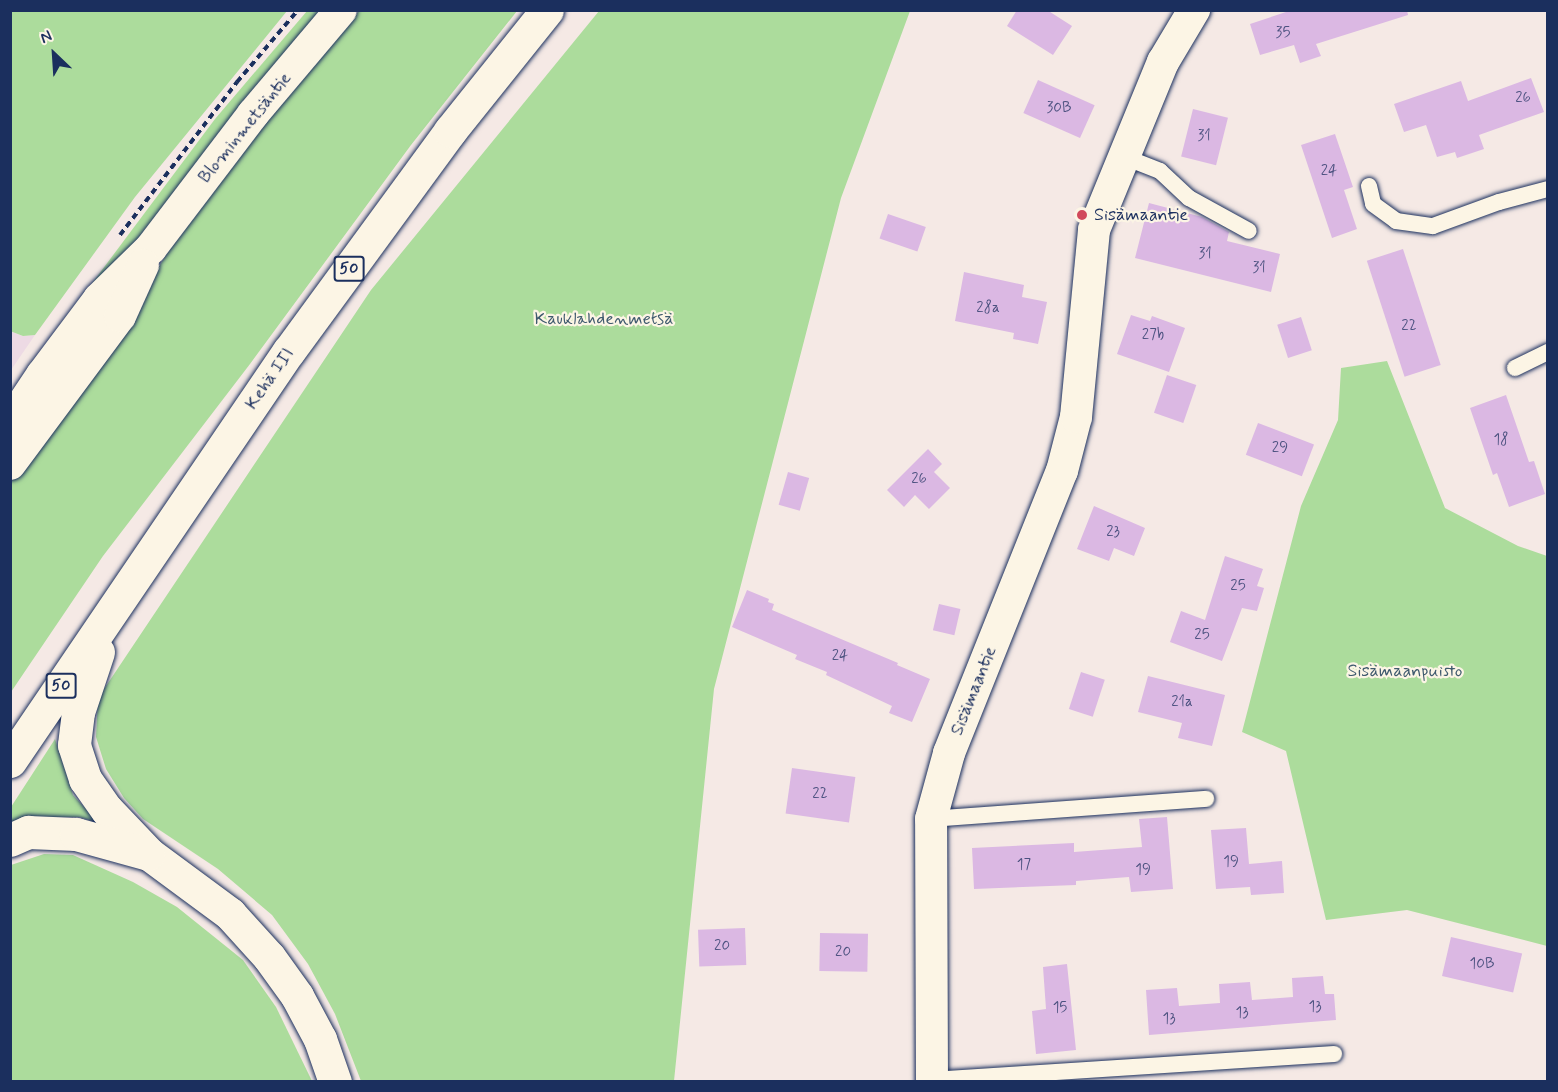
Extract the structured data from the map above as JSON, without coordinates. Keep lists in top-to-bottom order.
{
  "streets": {
    "highway": ["50", "Kehä III"],
    "street": ["Blominmetsäntie", "Sisämaantie"]
  },
  "parks": ["Kauklahdenmetsä", "Sisämaanpuisto"],
  "places": ["Sisämaantie"],
  "house_numbers": [
    "35",
    "26",
    "30B",
    "31",
    "24",
    "31",
    "31",
    "28a",
    "22",
    "27b",
    "18",
    "29",
    "26",
    "23",
    "25",
    "25",
    "24",
    "21a",
    "22",
    "19",
    "17",
    "19",
    "20",
    "20",
    "10B",
    "13",
    "15",
    "13",
    "13"
  ],
  "north": "top left"
}
